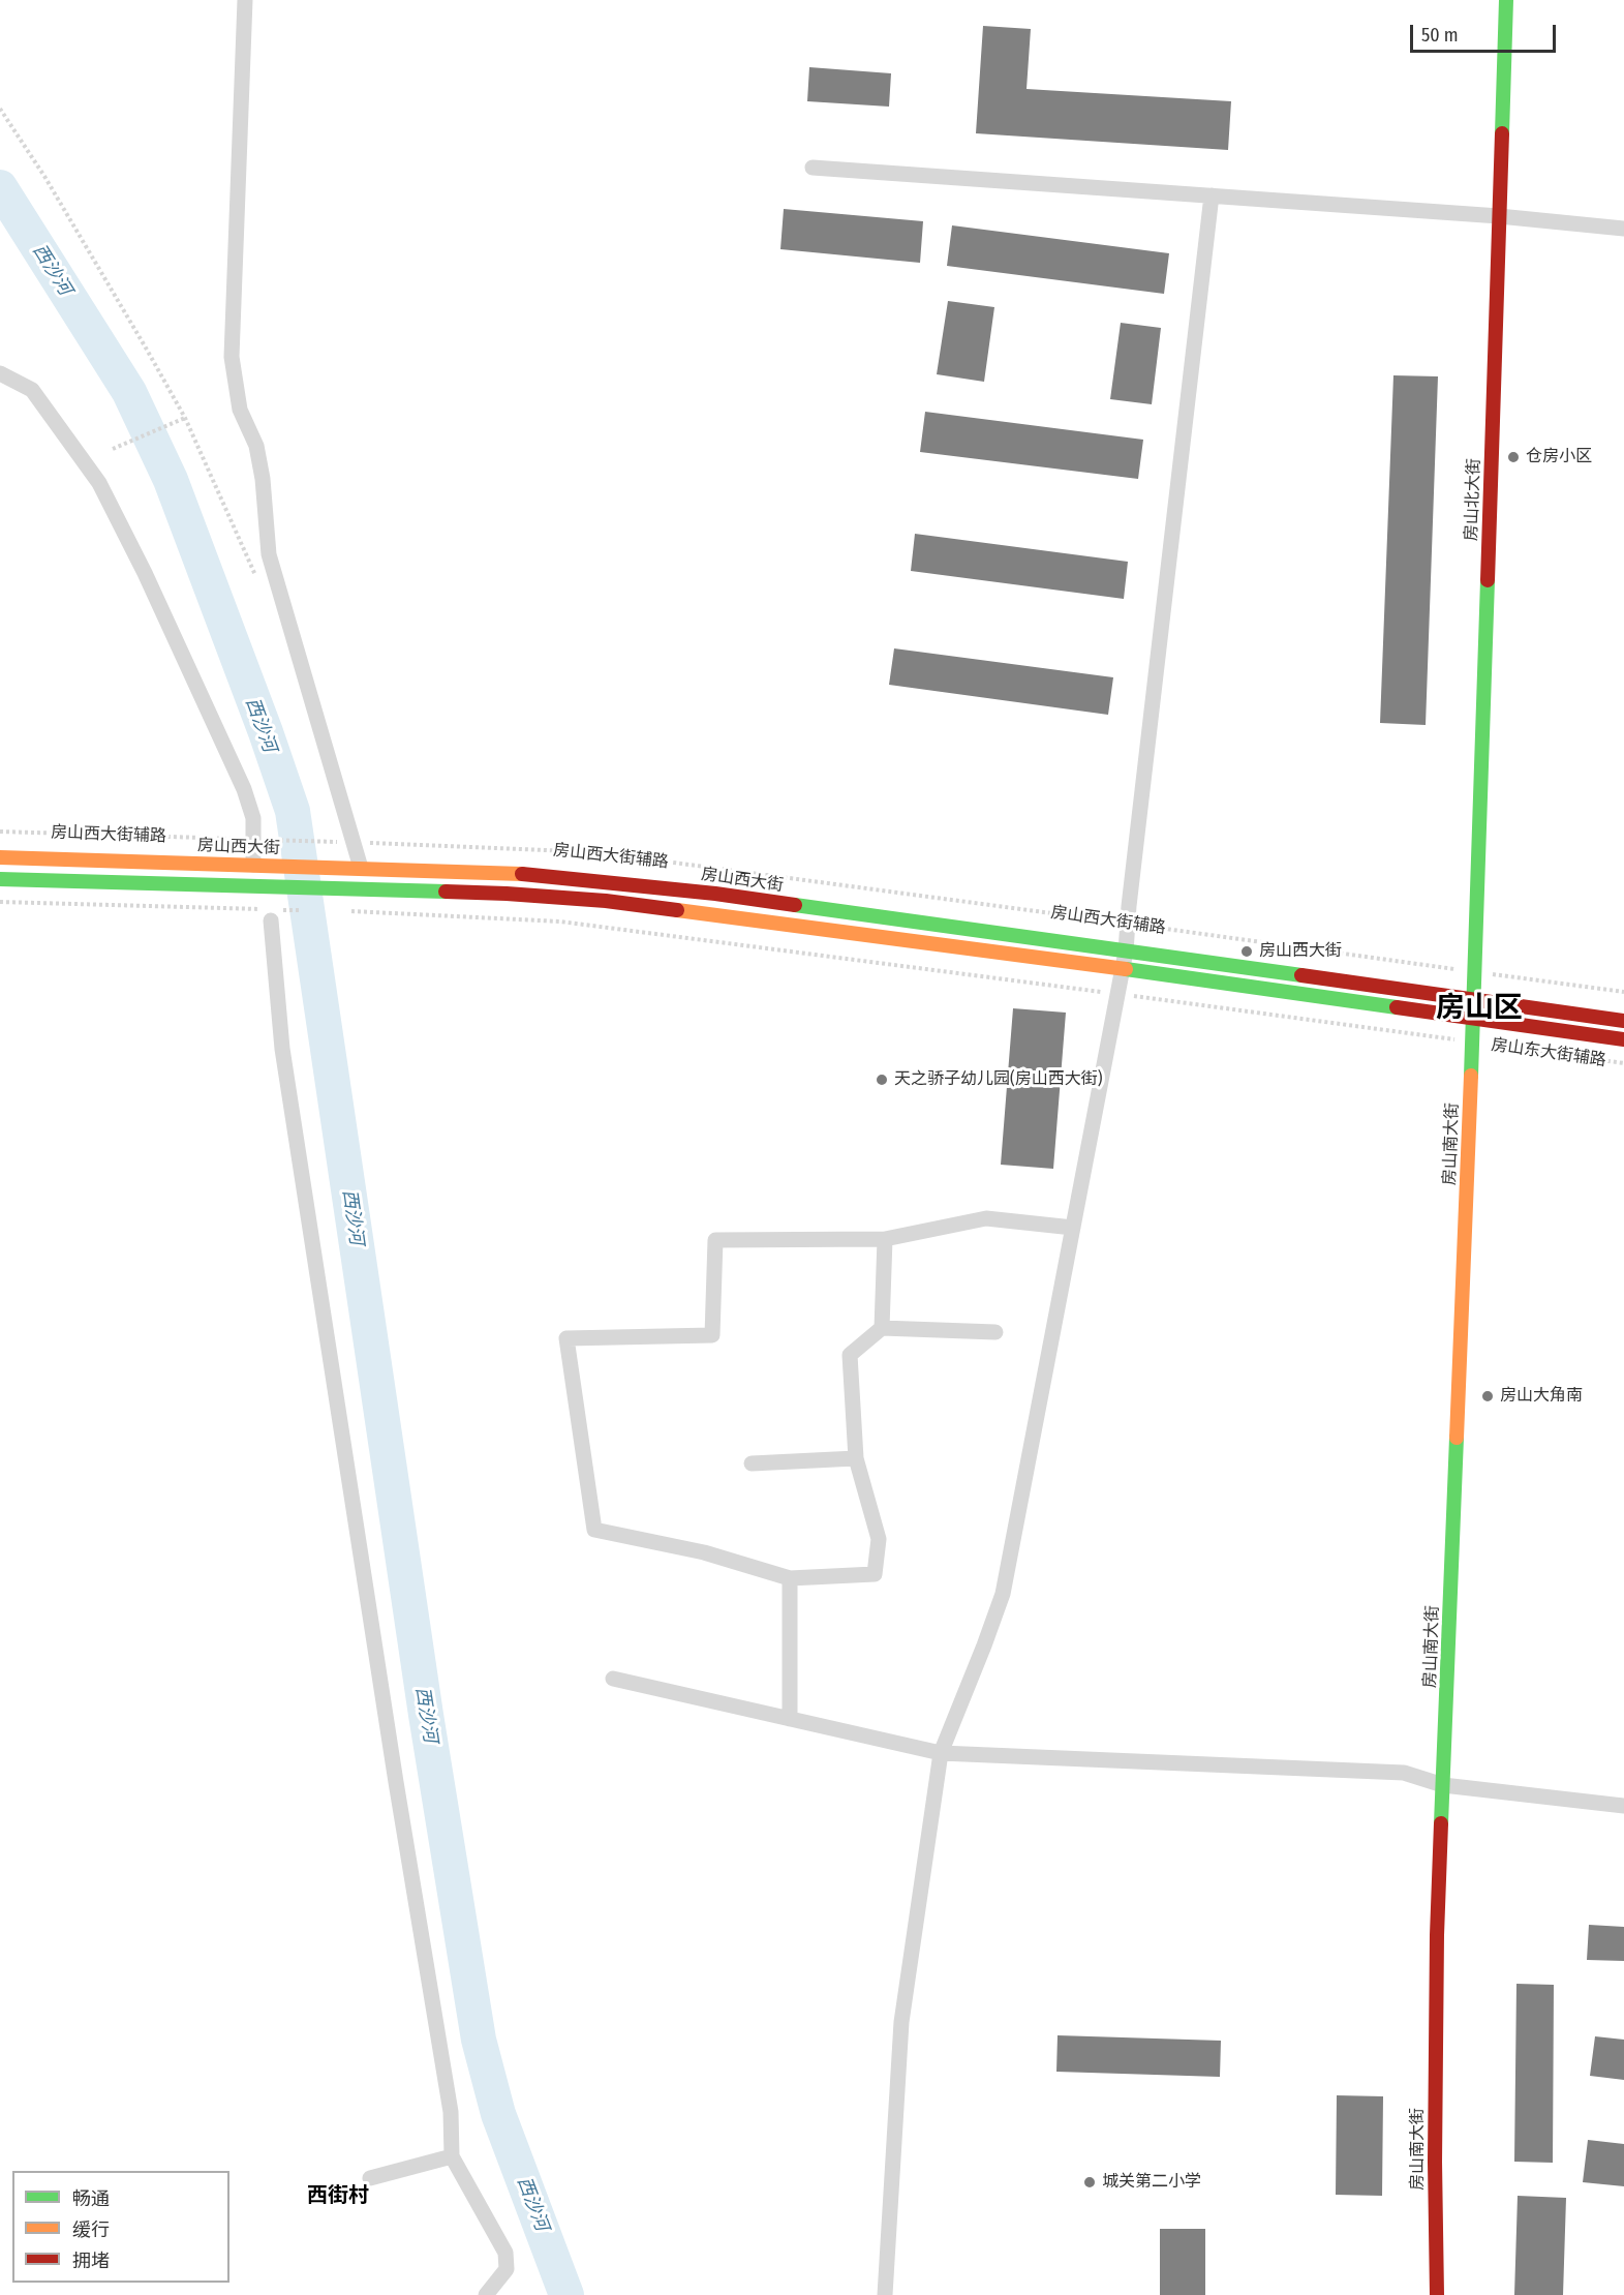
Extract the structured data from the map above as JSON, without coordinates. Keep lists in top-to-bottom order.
{
  "streets": {
    "main road": ["房山北大街", "房山西大街", "房山南大街"],
    "path": ["房山西大街辅路", "房山东大街辅路"]
  },
  "crossings": [
    ["房山北大街", "房山西大街辅路"],
    ["房山北大街", "房山西大街"],
    ["房山北大街", "房山南大街"],
    ["房山西大街", "房山南大街"],
    ["房山东大街辅路", "房山南大街"]
  ],
  "districts": ["房山区", "西街村"],
  "water": ["西沙河"],
  "places": [
    "仓房小区",
    "房山西大街",
    "天之骄子幼儿园(房山西大街)",
    "房山大角南",
    "城关第二小学"
  ],
  "legend": ["畅通", "缓行", "拥堵"],
  "scale_bar": "50 m"
}
